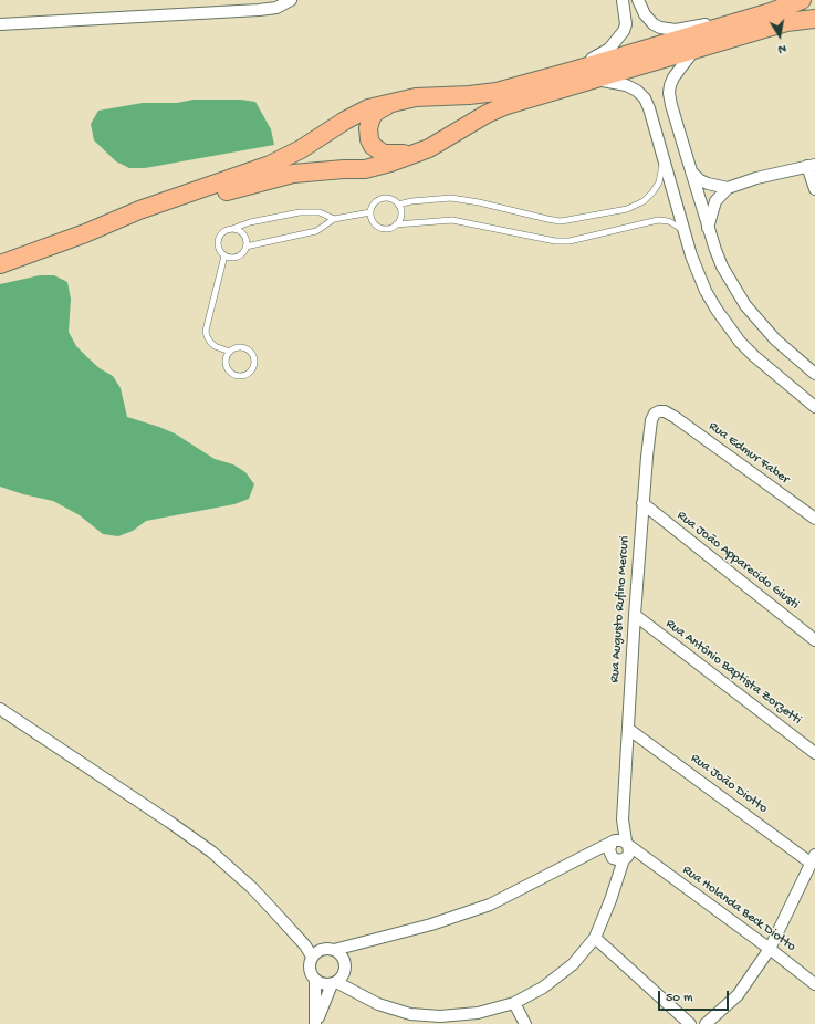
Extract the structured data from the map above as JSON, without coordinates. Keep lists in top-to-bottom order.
{
  "streets": {
    "street": [
      "Rua Edmur Faber",
      "Rua João Apparecido Giusti",
      "Rua Augusto Rufino Mercuri",
      "Rua Antônio Baptista Zorzetti",
      "Rua João Diotto",
      "Rua Holanda Beck Diotto"
    ]
  },
  "crossings": [
    ["Rua Edmur Faber", "Rua Augusto Rufino Mercuri"],
    ["Rua João Apparecido Giusti", "Rua Augusto Rufino Mercuri"],
    ["Rua Augusto Rufino Mercuri", "Rua Antônio Baptista Zorzetti"],
    ["Rua Augusto Rufino Mercuri", "Rua João Diotto"],
    ["Rua Augusto Rufino Mercuri", "Rua Holanda Beck Diotto"]
  ],
  "scale_bar": "50 m",
  "north": "bottom"
}
